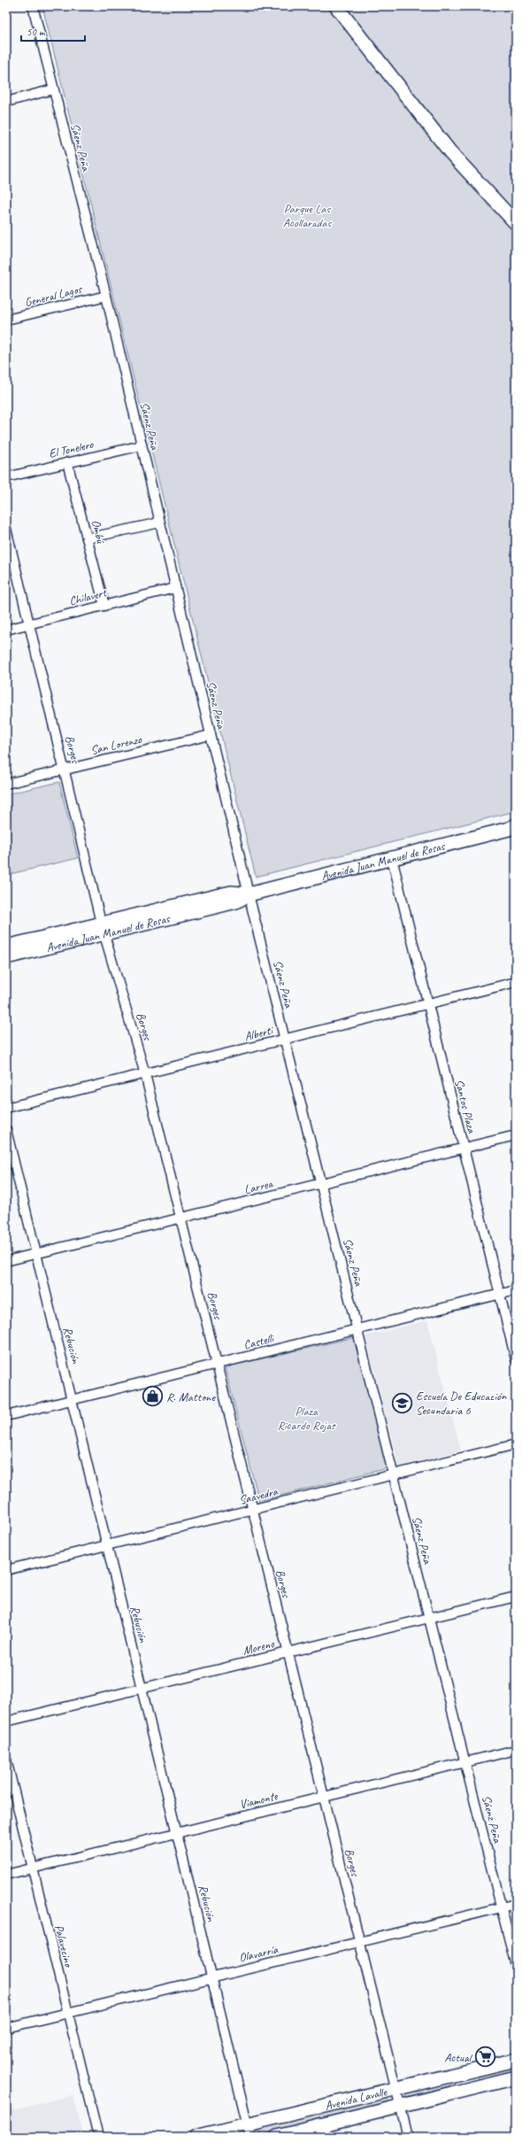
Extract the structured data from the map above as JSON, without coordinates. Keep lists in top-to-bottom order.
{
  "streets": {
    "main road": ["Avenida Juan Manuel de Rosas", "Avenida Lavalle"],
    "street": [
      "Sáenz Peña",
      "General Lagos",
      "El Tonelero",
      "Ombú",
      "Chilavert",
      "San Lorenzo",
      "Borges",
      "Alberti",
      "Santos Plaza",
      "Larrea",
      "Castelli",
      "Rebución",
      "Saavedra",
      "Moreno",
      "Viamonte",
      "Palavecino",
      "Olavarría"
    ]
  },
  "crossings": [
    ["Sáenz Peña", "General Lagos"],
    ["Sáenz Peña", "El Tonelero"],
    ["Sáenz Peña", "Chilavert"],
    ["Sáenz Peña", "San Lorenzo"],
    ["Sáenz Peña", "Avenida Juan Manuel de Rosas"],
    ["Sáenz Peña", "Alberti"],
    ["Sáenz Peña", "Larrea"],
    ["Sáenz Peña", "Castelli"],
    ["Sáenz Peña", "Saavedra"],
    ["Sáenz Peña", "Moreno"],
    ["Sáenz Peña", "Viamonte"],
    ["Sáenz Peña", "Olavarría"],
    ["El Tonelero", "Ombú"],
    ["Ombú", "Chilavert"],
    ["Chilavert", "Borges"],
    ["San Lorenzo", "Borges"],
    ["Borges", "Avenida Juan Manuel de Rosas"],
    ["Borges", "Alberti"],
    ["Borges", "Larrea"],
    ["Borges", "Castelli"],
    ["Borges", "Saavedra"],
    ["Borges", "Moreno"],
    ["Borges", "Viamonte"],
    ["Borges", "Olavarría"],
    ["Borges", "Avenida Lavalle"],
    ["Avenida Juan Manuel de Rosas", "Santos Plaza"],
    ["Alberti", "Santos Plaza"],
    ["Santos Plaza", "Larrea"],
    ["Santos Plaza", "Castelli"],
    ["Larrea", "Rebución"],
    ["Castelli", "Rebución"],
    ["Rebución", "Saavedra"],
    ["Rebución", "Moreno"],
    ["Rebución", "Viamonte"],
    ["Rebución", "Olavarría"],
    ["Rebución", "Avenida Lavalle"],
    ["Viamonte", "Palavecino"],
    ["Palavecino", "Olavarría"]
  ],
  "parks": ["Parque Las Acollaradas", "Plaza Ricardo Rojas"],
  "places": {
    "shop": ["R. Mattone"],
    "school or university": ["Escuela De Educación Secundaria 6"],
    "supermarket": ["Actual"]
  },
  "scale_bar": "50 m"
}
